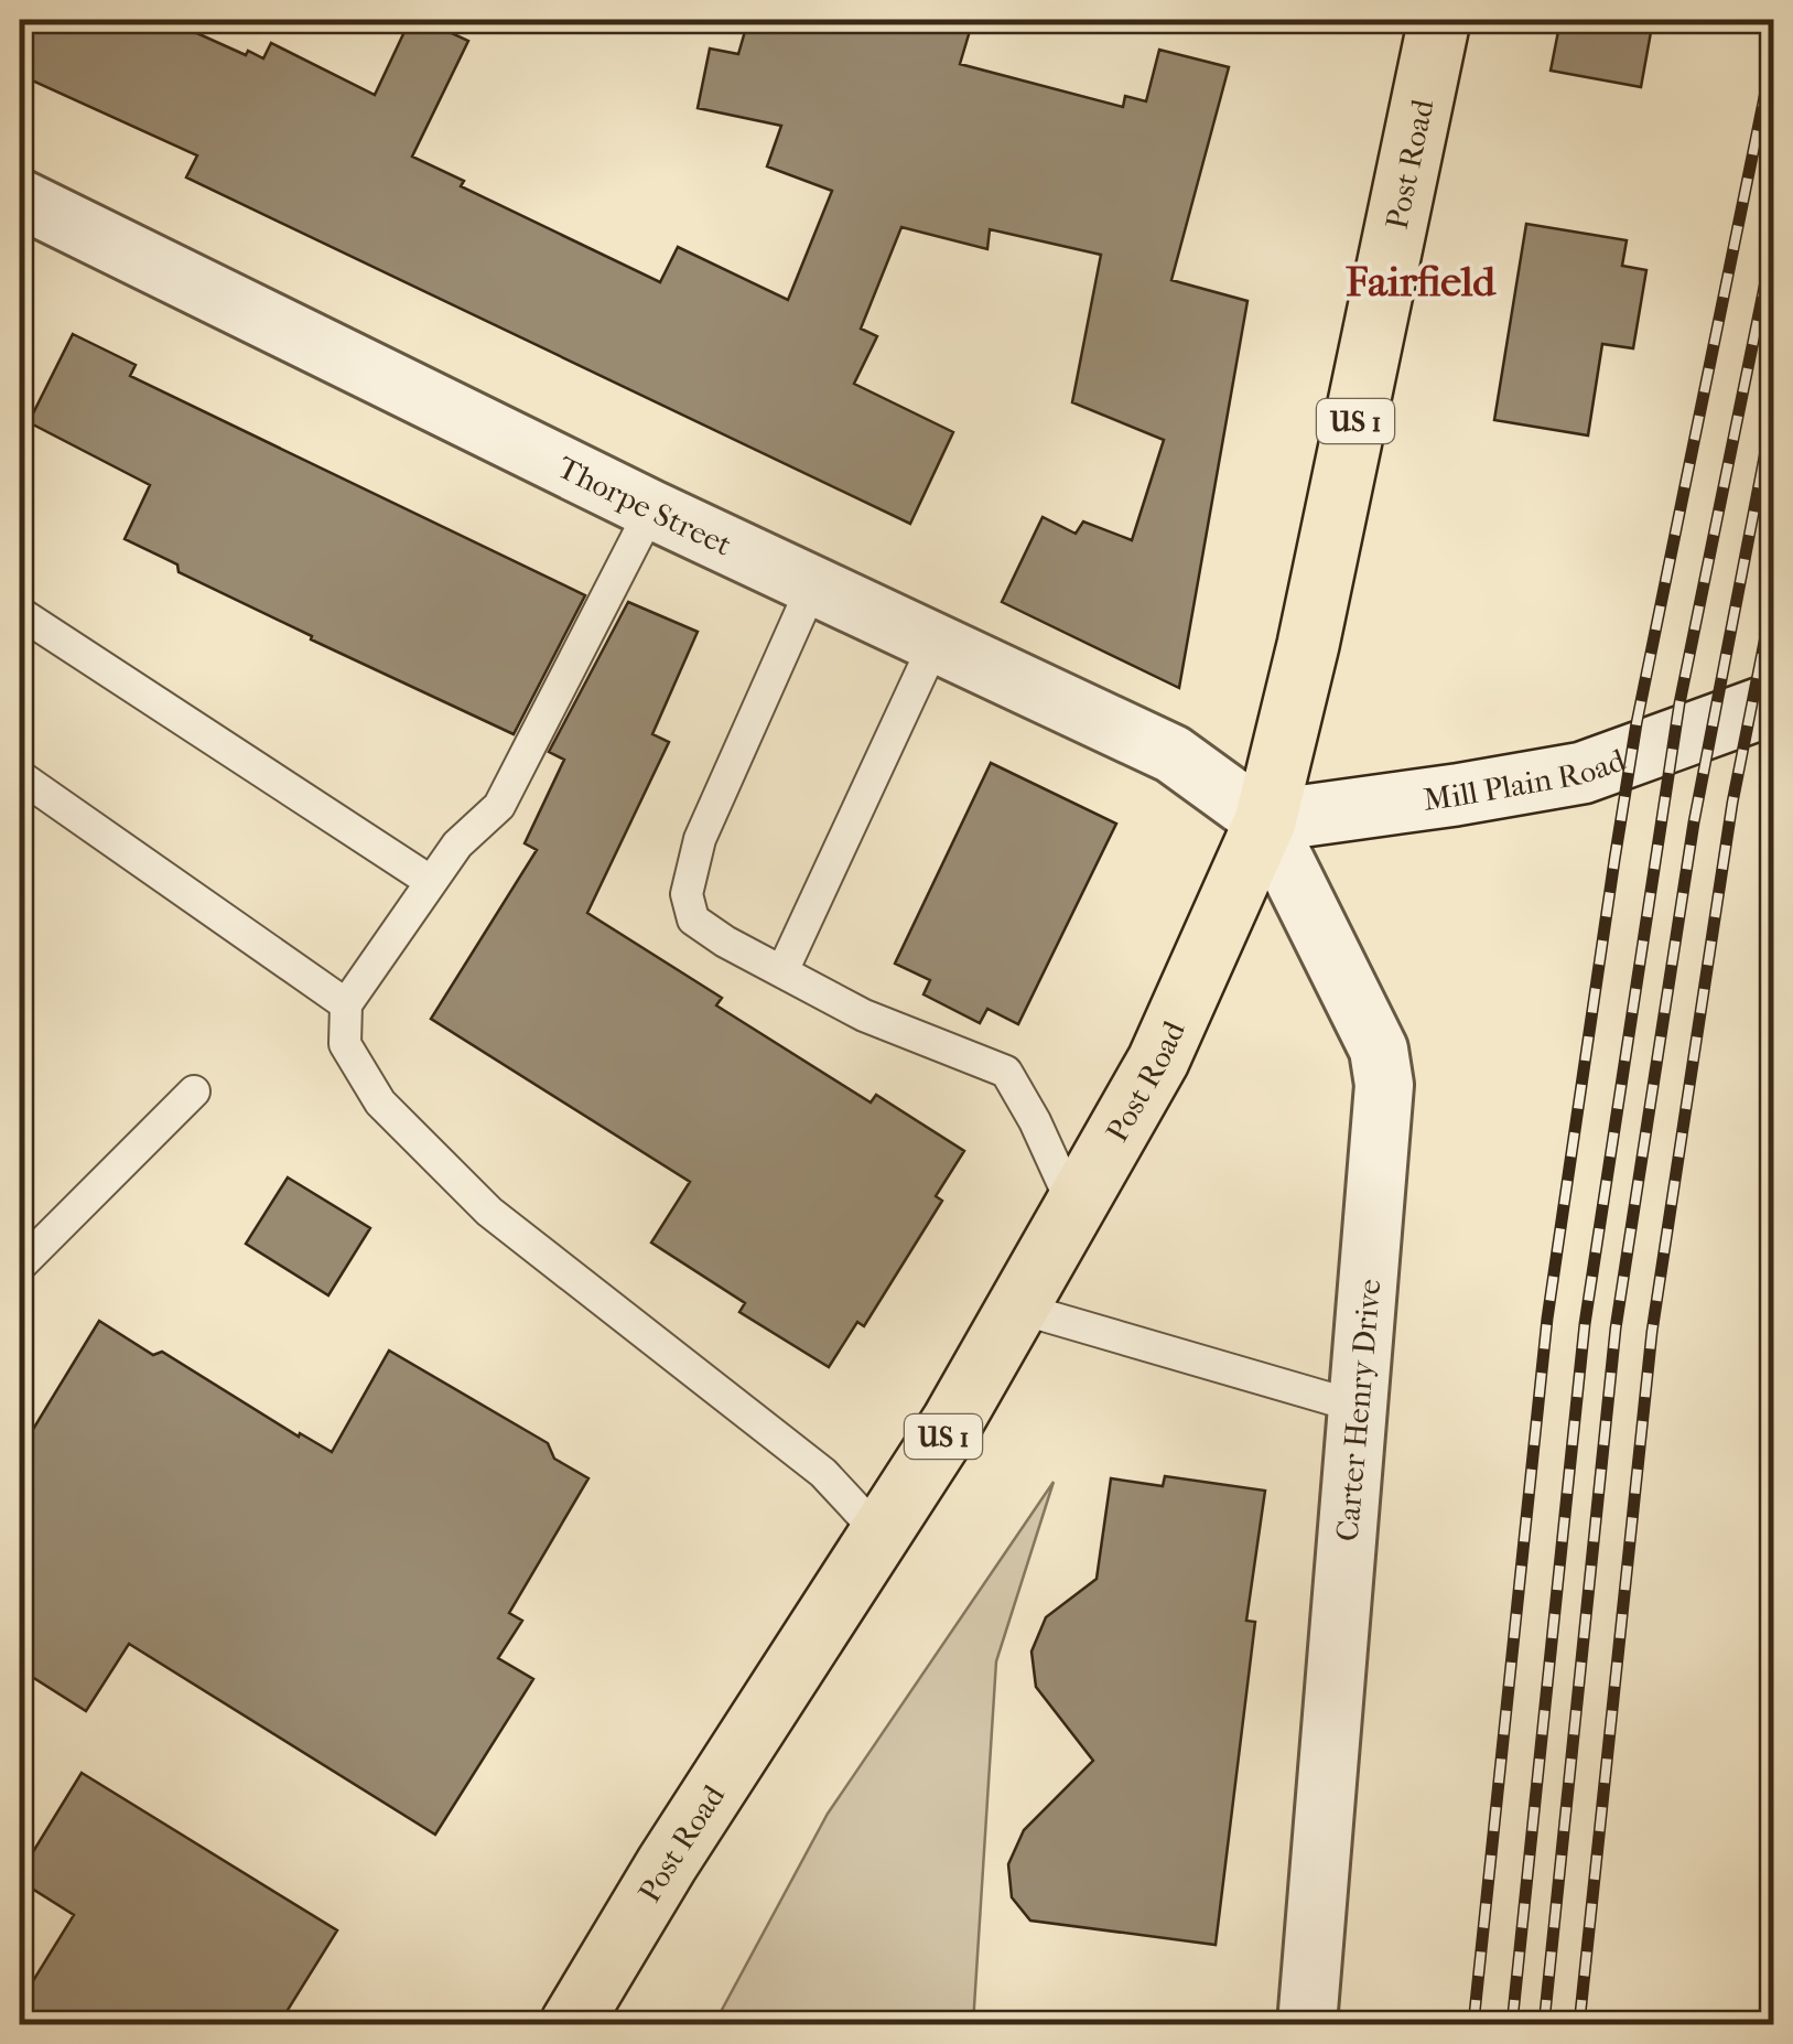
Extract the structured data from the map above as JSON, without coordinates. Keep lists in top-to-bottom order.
{
  "streets": {
    "main road": ["Post Road", "US 1", "Mill Plain Road"],
    "street": ["Thorpe Street", "Carter Henry Drive"]
  },
  "crossings": [
    ["Post Road", "Thorpe Street"],
    ["Post Road", "Mill Plain Road"],
    ["Post Road", "Carter Henry Drive"],
    ["Thorpe Street", "Mill Plain Road"],
    ["Thorpe Street", "Carter Henry Drive"],
    ["Mill Plain Road", "Carter Henry Drive"]
  ],
  "districts": ["Fairfield"]
}
